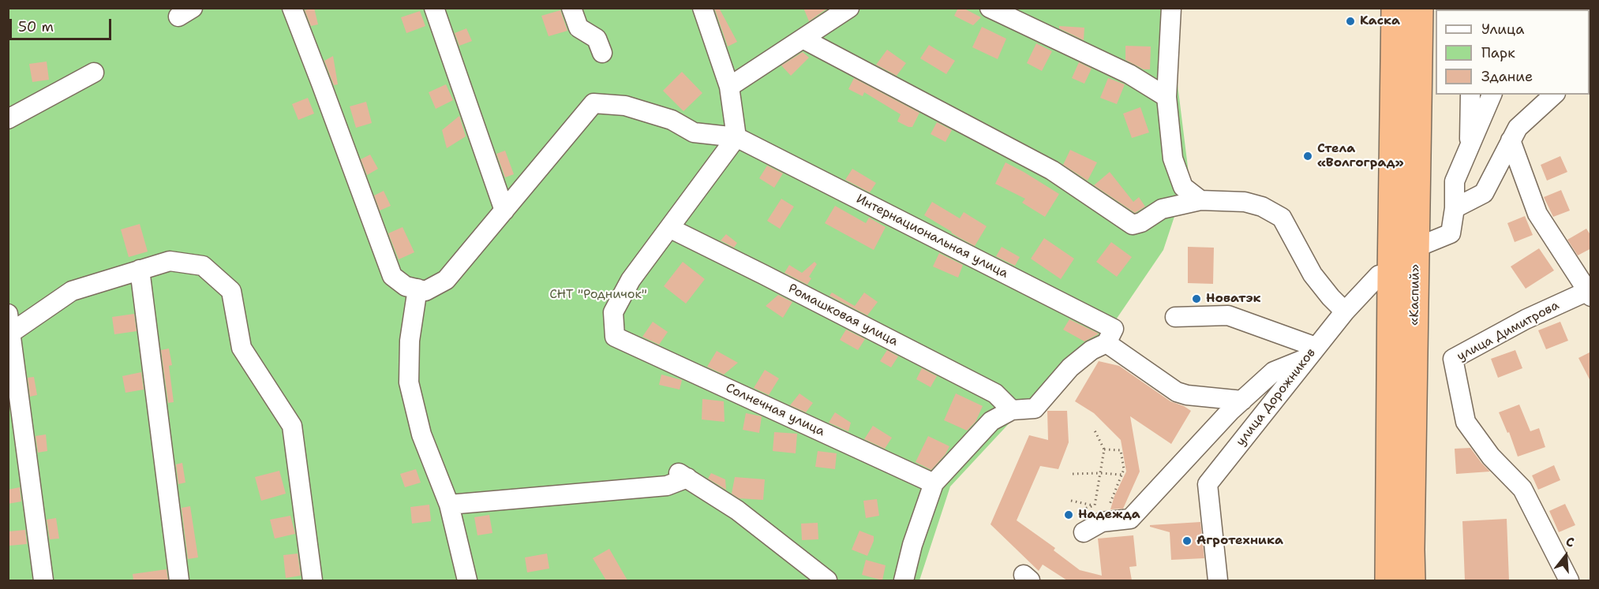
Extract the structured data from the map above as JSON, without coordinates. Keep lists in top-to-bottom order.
{
  "streets": {
    "highway": ["«Каспий»"],
    "street": [
      "Интернациональная улица",
      "Ромашковая улица",
      "улица Димитрова",
      "улица Дорожников",
      "Солнечная улица"
    ]
  },
  "crossings": [
    ["«Каспий»", "улица Дорожников"],
    ["Ромашковая улица", "Солнечная улица"]
  ],
  "parks": ["СНТ \"Родничок\""],
  "places": [
    "Каска",
    "Стела «Волгоград»",
    "Новатэк",
    "Надежда",
    "Агротехника"
  ],
  "legend": ["Улица", "Парк", "Здание"],
  "scale_bar": "50 m",
  "north": "top"
}
